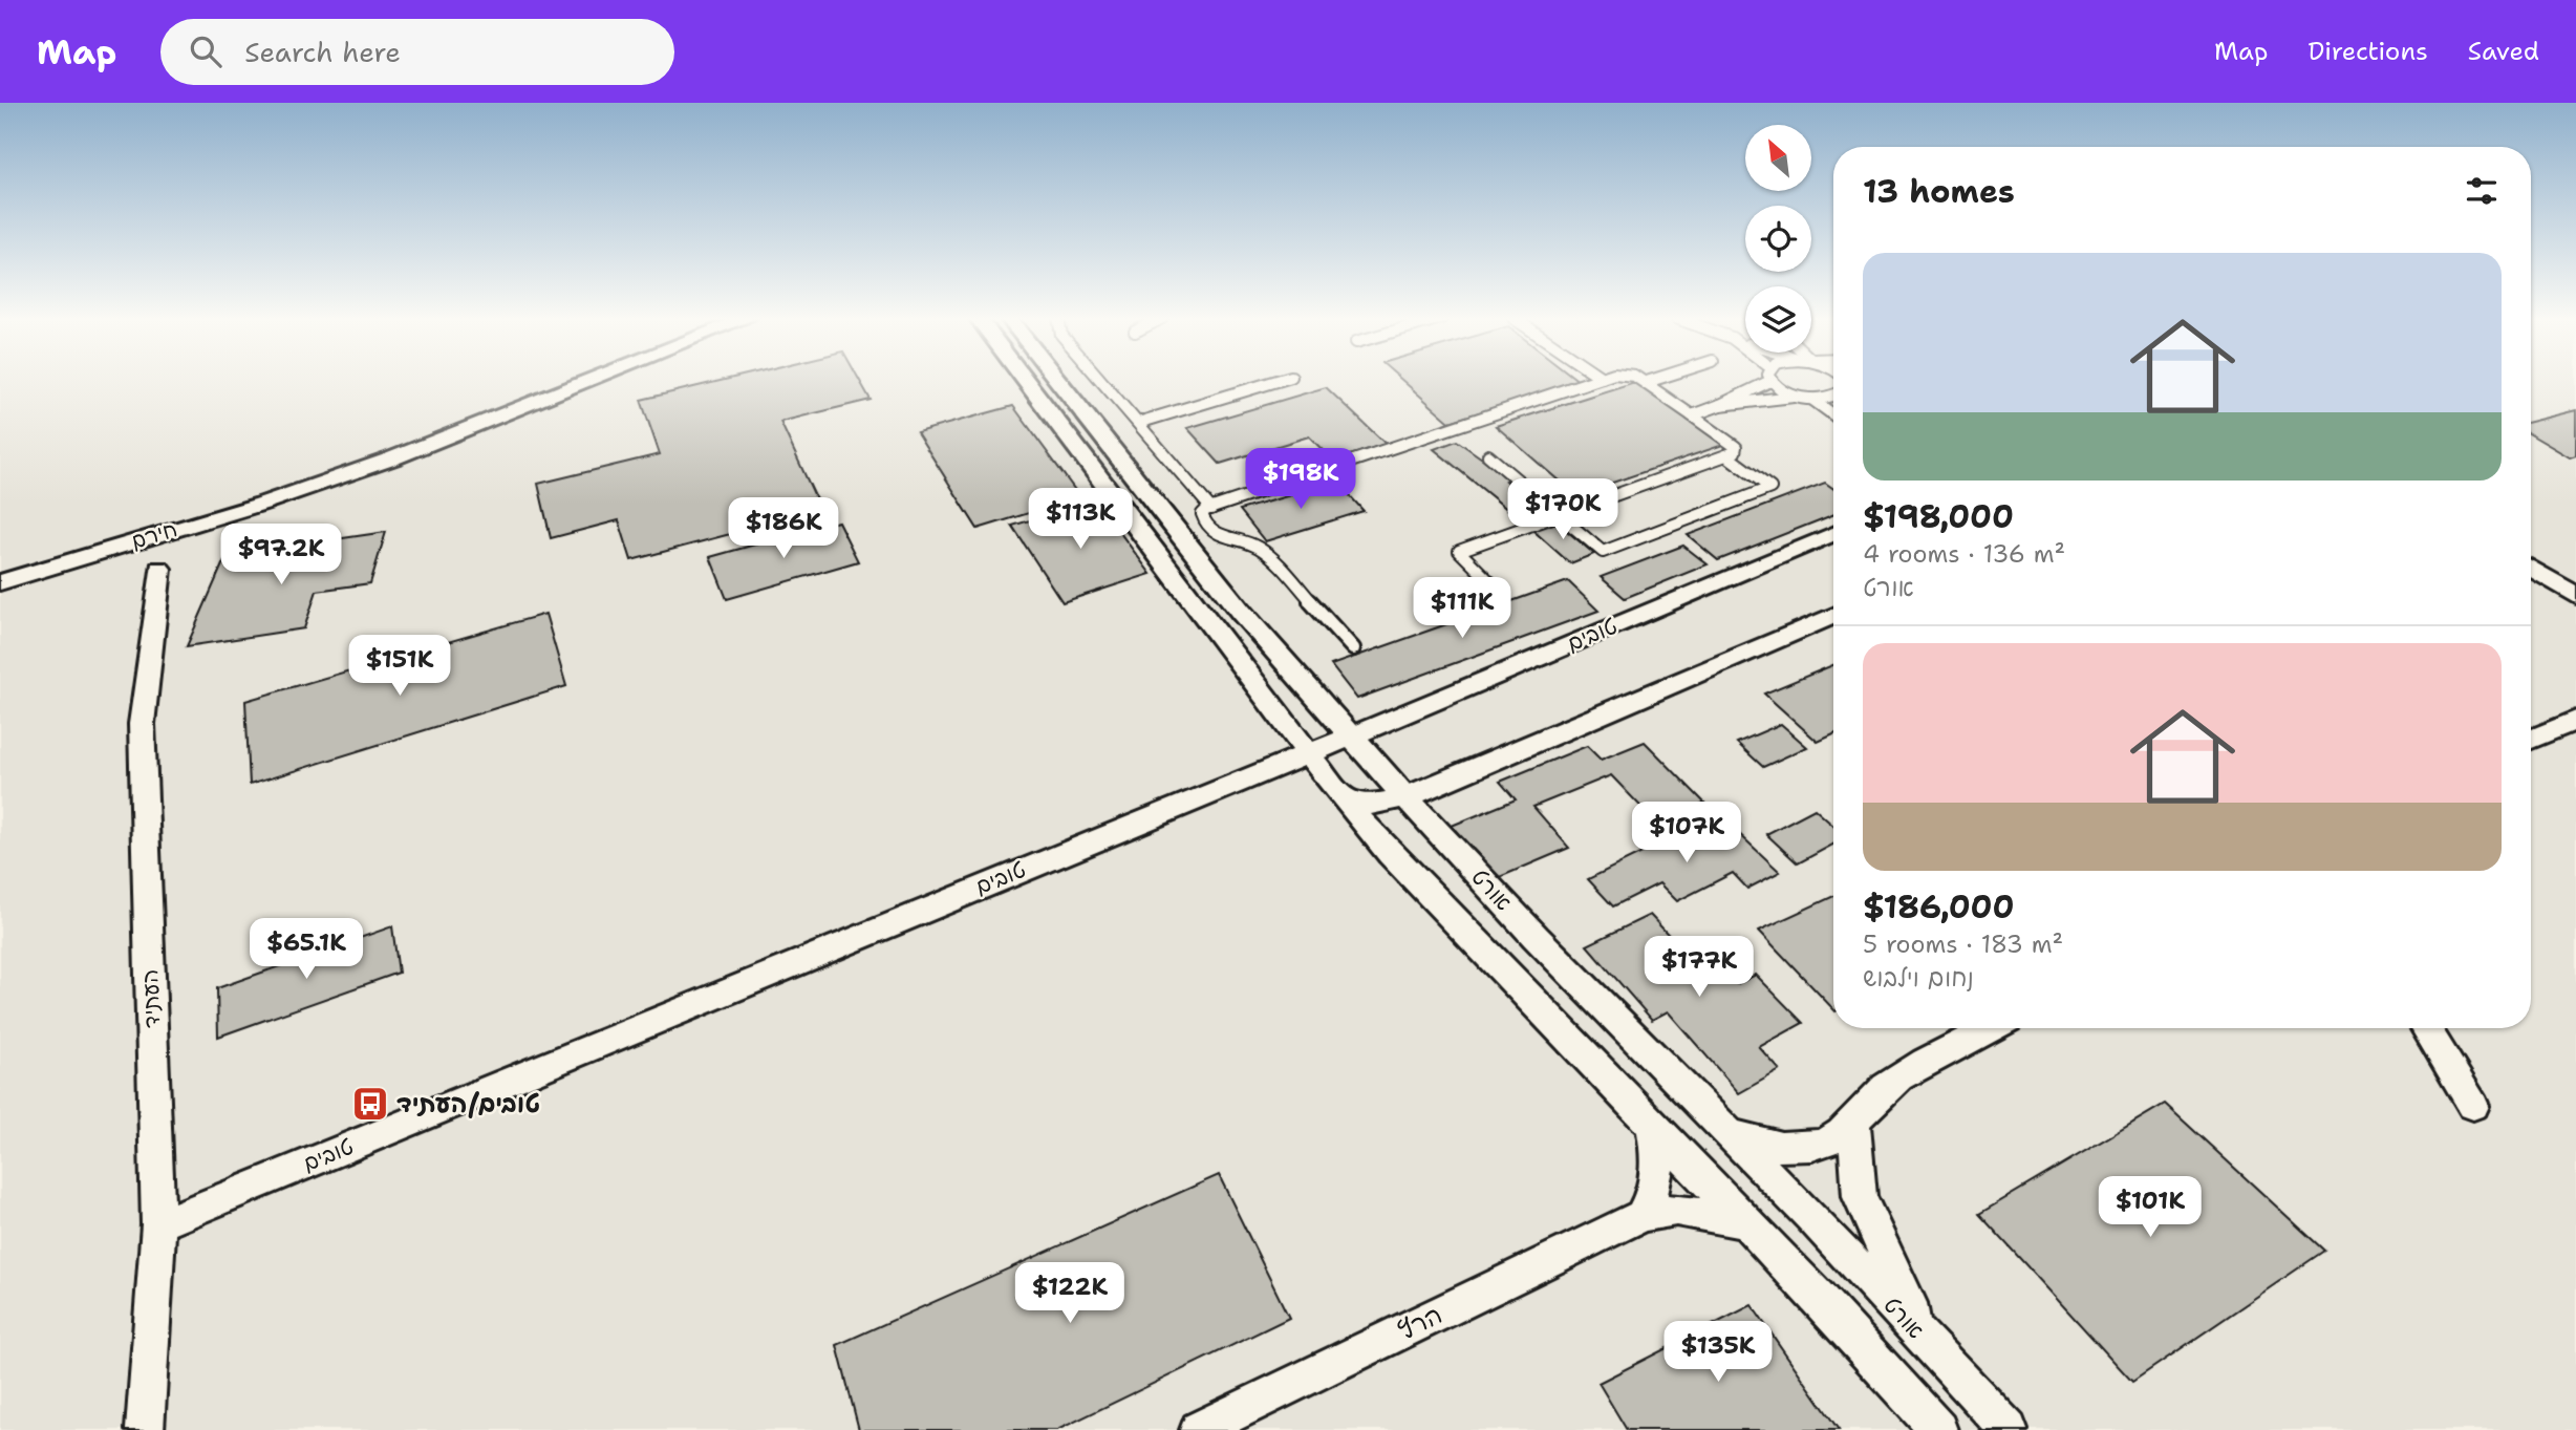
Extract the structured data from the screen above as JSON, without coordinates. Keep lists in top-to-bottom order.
{
  "streets": {
    "street": [
      "חירם",
      "טובים",
      "אורט",
      "העתיד",
      "הרץ"
    ]
  },
  "crossings": [
    ["טובים", "אורט"],
    ["טובים", "העתיד"]
  ],
  "places": {
    "bus stop": ["טובים/העתיד"]
  },
  "north": "top left",
  "page": {
    "header": "Map",
    "search": "Search here",
    "nav": ["Map", "Directions", "Saved"],
    "heading": "13 homes",
    "list": [
      {
        "name": "$198,000",
        "note": "4 rooms · 136 m² · אורט"
      },
      {
        "name": "$186,000",
        "note": "5 rooms · 183 m² · נחום וילבוש"
      }
    ],
    "price": [
      "$198K",
      "$170K",
      "$113K",
      "$186K",
      "$97.2K",
      "$111K",
      "$151K",
      "$107K",
      "$65.1K",
      "$177K",
      "$101K",
      "$122K",
      "$135K"
    ]
  }
}
